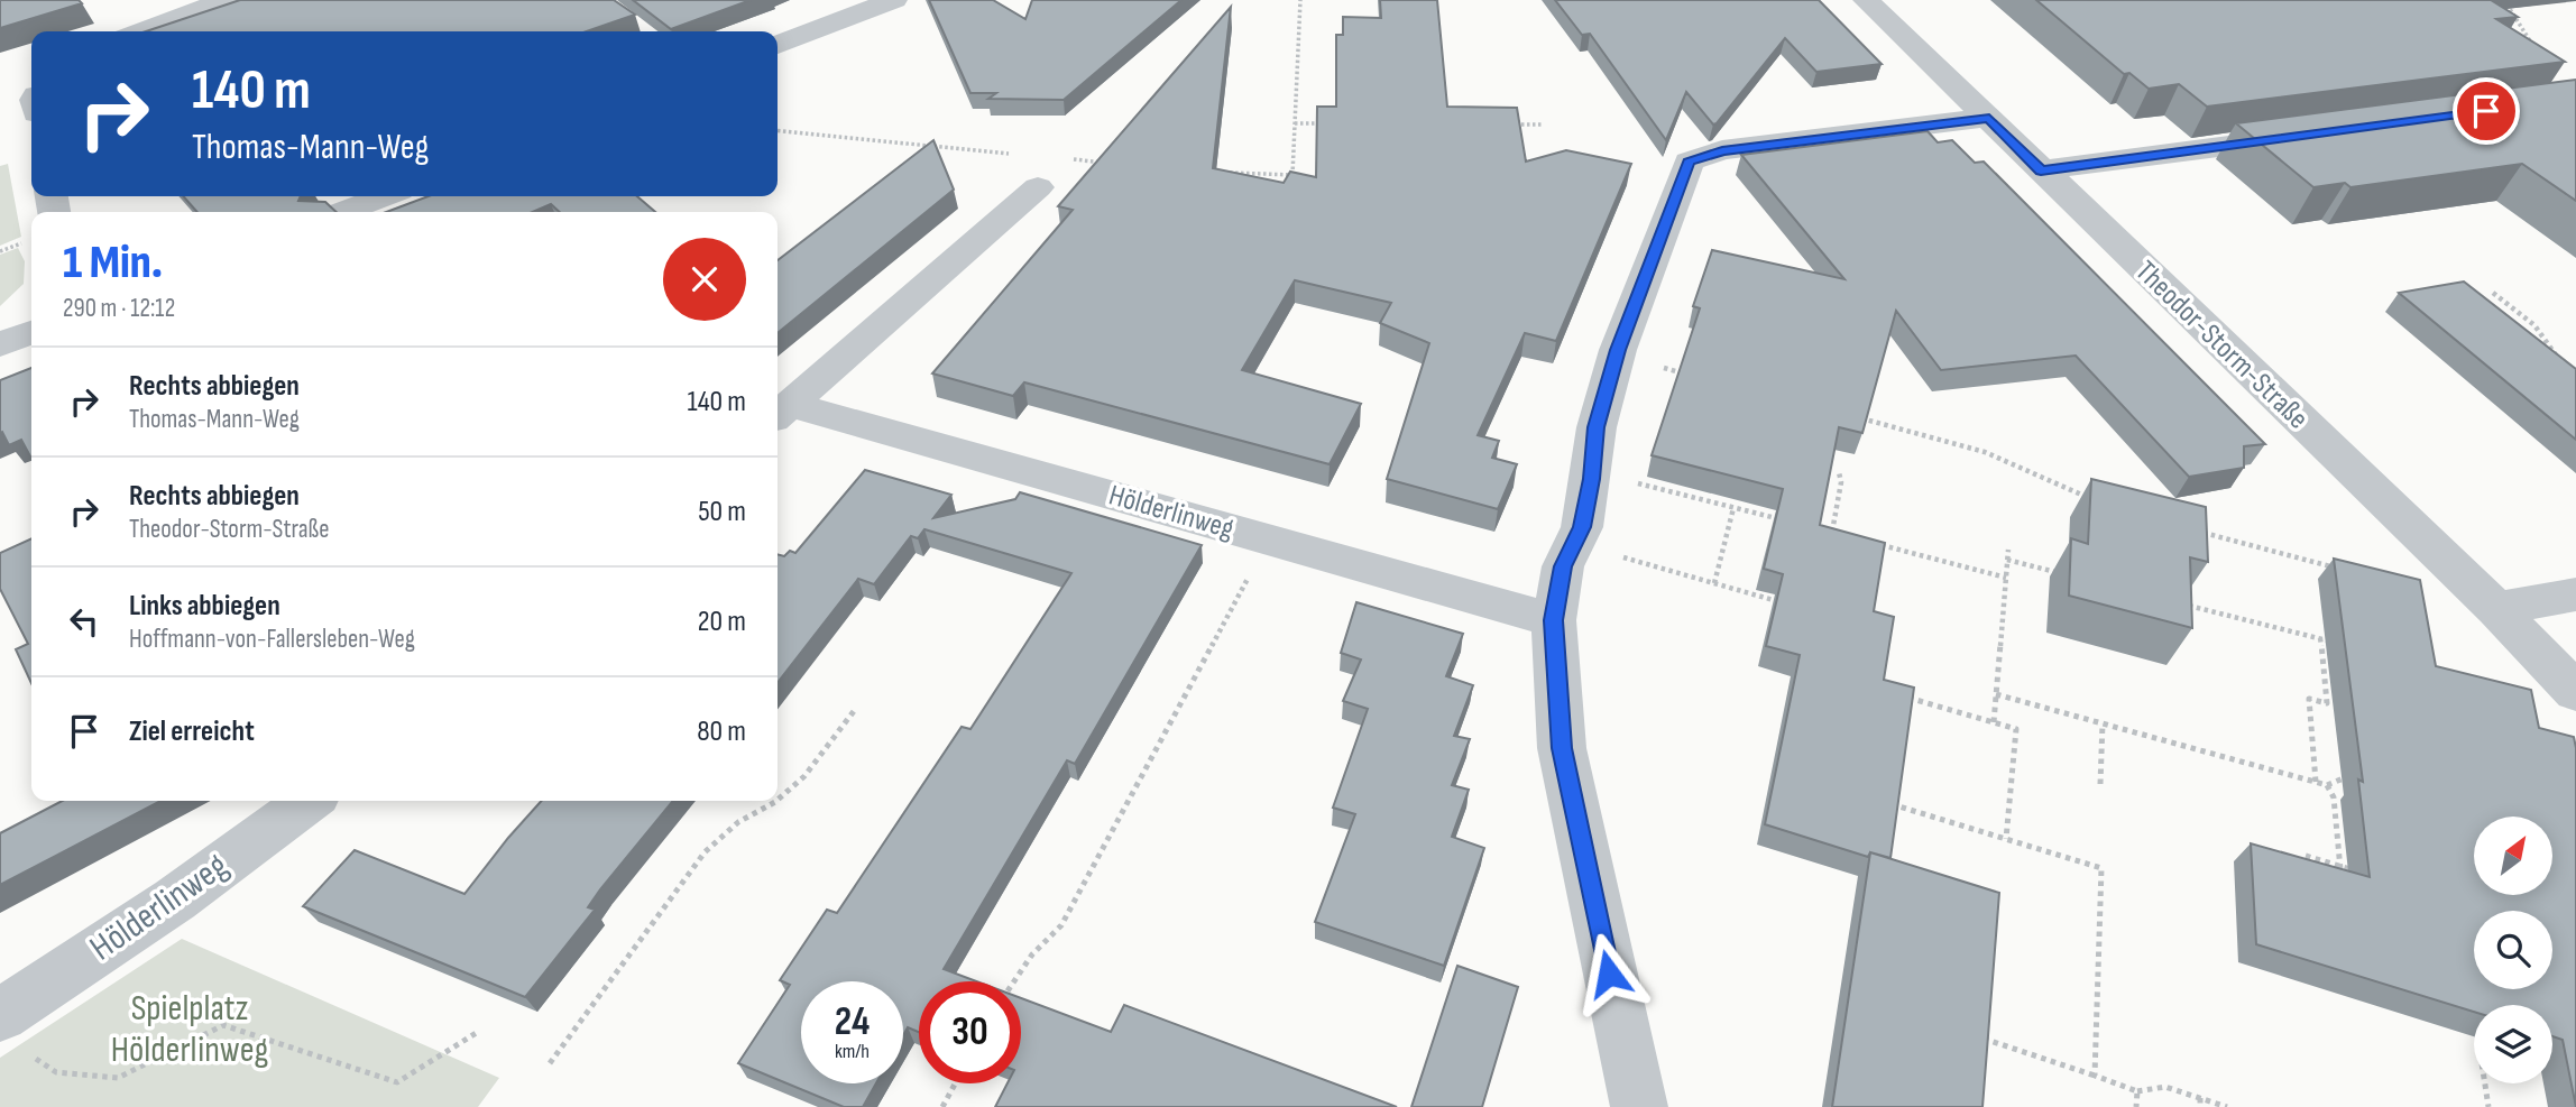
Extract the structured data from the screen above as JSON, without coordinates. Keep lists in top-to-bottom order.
{
  "streets": {
    "street": ["Theodor-Storm-Straße", "Hölderlinweg"]
  },
  "parks": ["Spielplatz Hölderlinweg"],
  "north": "top right",
  "page": {
    "turn": ["140 m", "Thomas-Mann-Weg"],
    "heading": ["1 Min.", "290 m · 12:12"],
    "list": [
      {
        "name": "Rechts abbiegen",
        "note": "Thomas-Mann-Weg",
        "value": "140 m"
      },
      {
        "name": "Rechts abbiegen",
        "note": "Theodor-Storm-Straße",
        "value": "50 m"
      },
      {
        "name": "Links abbiegen",
        "note": "Hoffmann-von-Fallersleben-Weg",
        "value": "20 m"
      },
      {
        "name": "Ziel erreicht",
        "value": "80 m"
      }
    ],
    "speed": "24 km/h",
    "limit": "30"
  }
}
